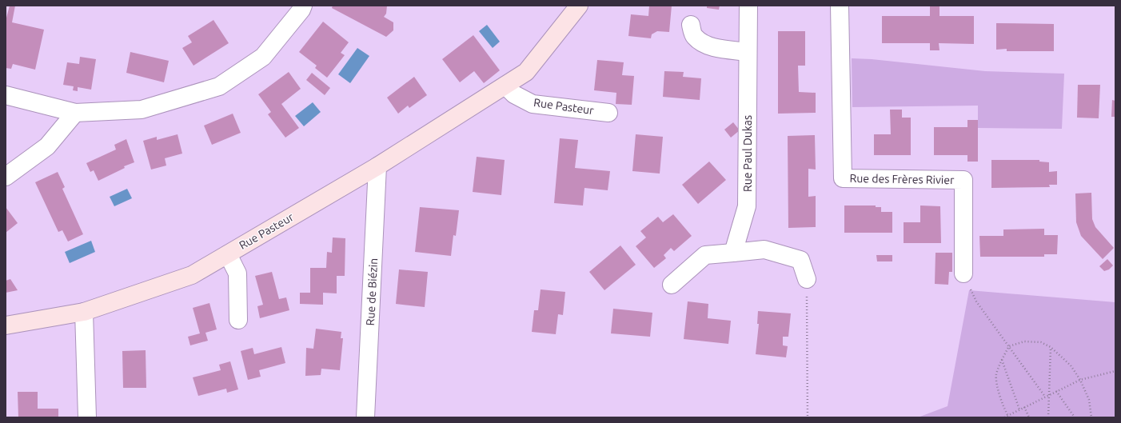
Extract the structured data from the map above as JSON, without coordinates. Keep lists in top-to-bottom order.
{
  "streets": {
    "street": [
      "Rue Pasteur",
      "Rue Paul Dukas",
      "Rue des Frères Rivier",
      "Rue de Biézin"
    ]
  },
  "crossings": [
    ["Rue Pasteur", "Rue de Biézin"]
  ]
}
